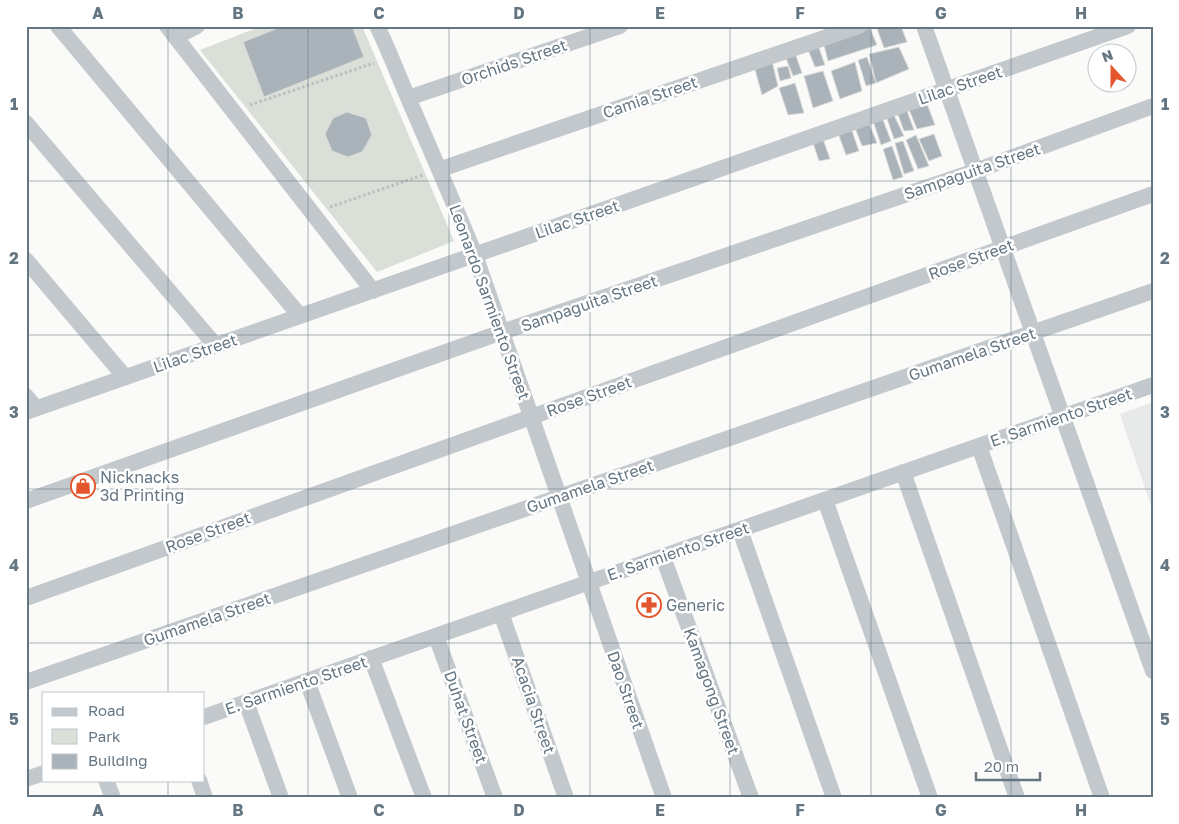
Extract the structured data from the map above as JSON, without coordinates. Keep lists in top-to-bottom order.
{
  "streets": {
    "street": [
      "Orchids Street",
      "Lilac Street",
      "Camia Street",
      "Sampaguita Street",
      "Rose Street",
      "Leonardo Sarmiento Street",
      "Gumamela Street",
      "E. Sarmiento Street",
      "Dao Street",
      "Kamagong Street",
      "Acacia Street",
      "Duhat Street"
    ]
  },
  "crossings": [
    ["Orchids Street", "Leonardo Sarmiento Street"],
    ["Lilac Street", "Leonardo Sarmiento Street"],
    ["Camia Street", "Leonardo Sarmiento Street"],
    ["Sampaguita Street", "Leonardo Sarmiento Street"],
    ["Rose Street", "Leonardo Sarmiento Street"],
    ["Leonardo Sarmiento Street", "Gumamela Street"],
    ["Leonardo Sarmiento Street", "E. Sarmiento Street"],
    ["Leonardo Sarmiento Street", "Dao Street"],
    ["E. Sarmiento Street", "Dao Street"],
    ["E. Sarmiento Street", "Kamagong Street"],
    ["E. Sarmiento Street", "Acacia Street"],
    ["E. Sarmiento Street", "Duhat Street"]
  ],
  "places": {
    "shop": ["Nicknacks 3d Printing"],
    "pharmacy": ["Generic"]
  },
  "legend": ["Road", "Park", "Building"],
  "scale_bar": "20 m",
  "north": "top",
  "grid": {
    "columns": [
      "A",
      "B",
      "C",
      "D",
      "E",
      "F",
      "G",
      "H"
    ],
    "rows": [
      "1",
      "2",
      "3",
      "4",
      "5"
    ]
  }
}
